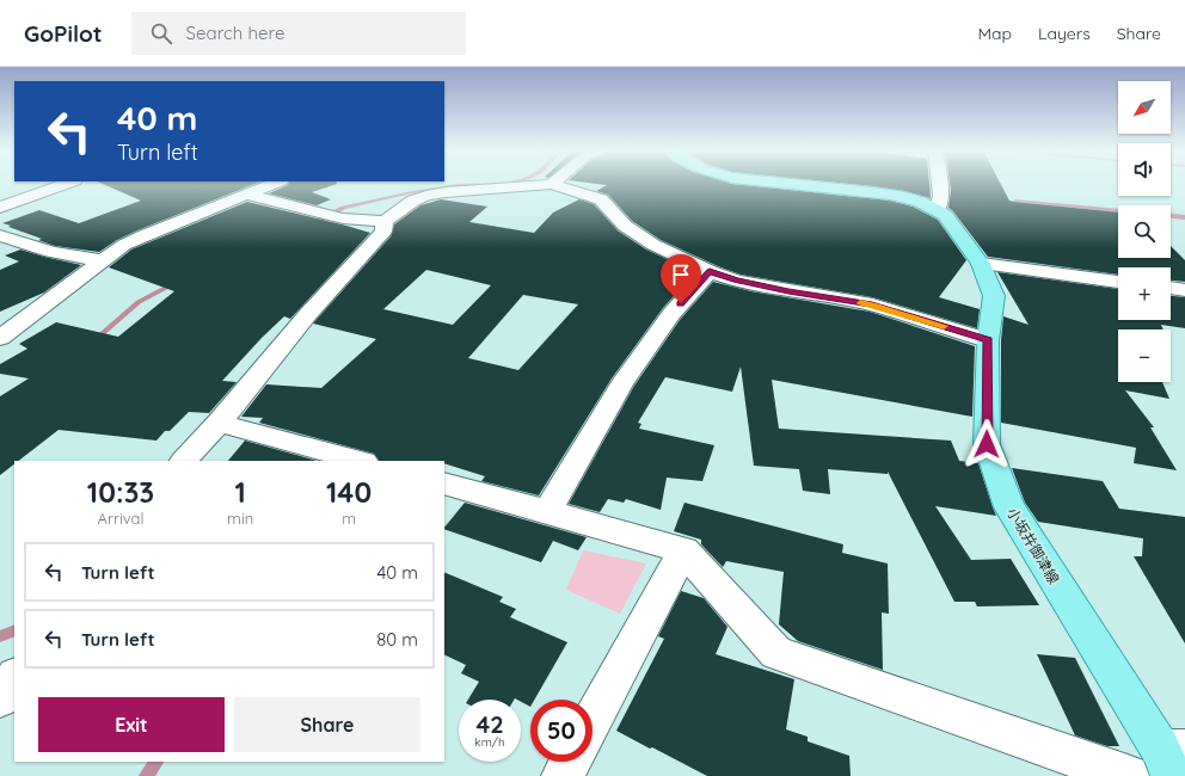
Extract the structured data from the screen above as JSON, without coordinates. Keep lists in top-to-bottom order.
{
  "streets": {
    "main road": ["小坂井御津線"]
  },
  "north": "bottom left",
  "page": {
    "header": "GoPilot",
    "search": "Search here",
    "nav": ["Map", "Layers", "Share"],
    "map_buttons": ["+", "−"],
    "turn": ["40 m", "Turn left"],
    "eta": [
      "10:33",
      "Arrival",
      "1",
      "min",
      "140",
      "m"
    ],
    "list": [
      {
        "name": "Turn left",
        "value": "40 m"
      },
      {
        "name": "Turn left",
        "value": "80 m"
      }
    ],
    "buttons": ["Exit", "Share"],
    "speed": "42 km/h",
    "limit": "50"
  }
}
